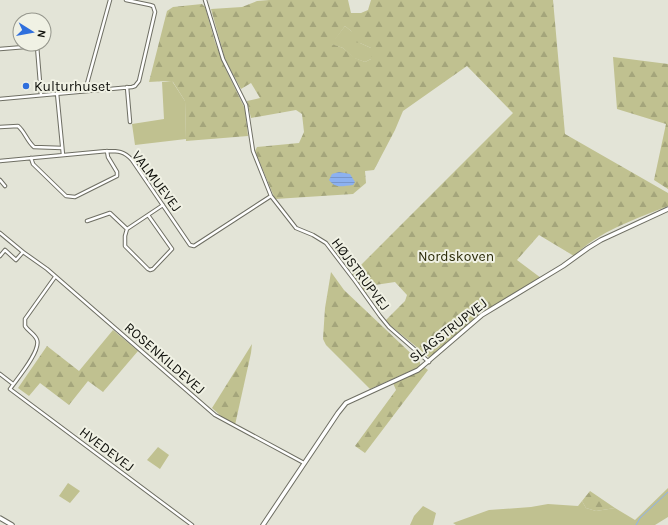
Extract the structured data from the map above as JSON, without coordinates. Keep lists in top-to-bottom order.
{
  "streets": {
    "street": [
      "VALMUEVEJ",
      "HØJSTRUPVEJ",
      "SLAGSTRUPVEJ",
      "ROSENKILDEVEJ",
      "HVEDEVEJ"
    ]
  },
  "crossings": [
    ["VALMUEVEJ", "HØJSTRUPVEJ"],
    ["HØJSTRUPVEJ", "SLAGSTRUPVEJ"],
    ["SLAGSTRUPVEJ", "ROSENKILDEVEJ"]
  ],
  "parks": ["Nordskoven"],
  "places": ["Kulturhuset"],
  "north": "right"
}
